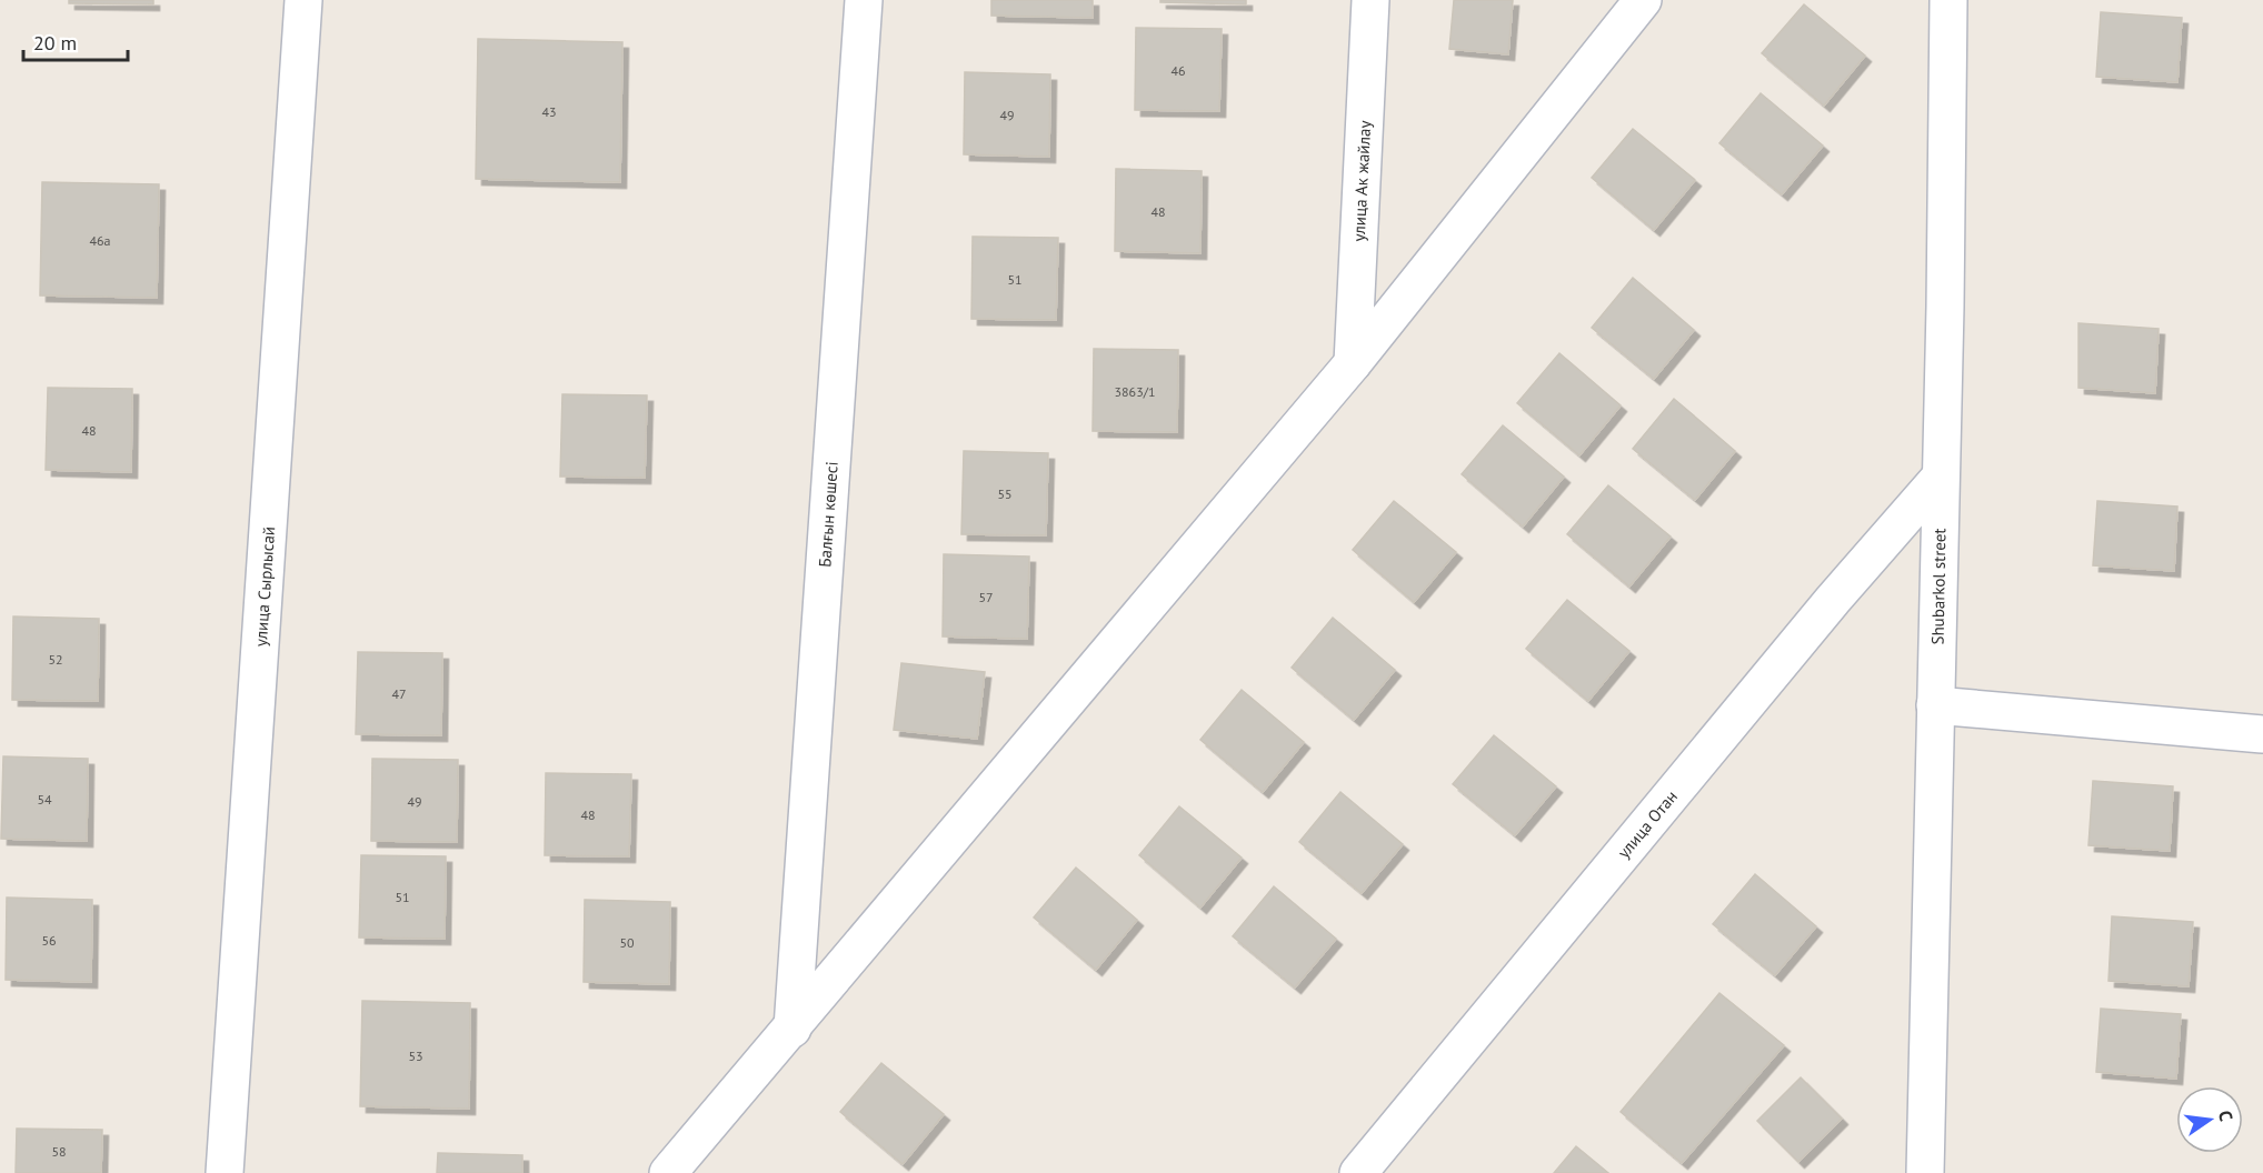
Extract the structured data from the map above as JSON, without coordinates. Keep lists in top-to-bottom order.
{
  "streets": {
    "street": [
      "улица Ак жайлау",
      "Балғын көшесі",
      "улица Сырлысай",
      "Shubarkol street",
      "улица Отан"
    ]
  },
  "crossings": [
    ["Shubarkol street", "улица Отан"]
  ],
  "house_numbers": [
    "46",
    "43",
    "49",
    "48",
    "46а",
    "51",
    "3863/1",
    "48",
    "55",
    "57",
    "52",
    "47",
    "54",
    "49",
    "48",
    "51",
    "56",
    "50",
    "53",
    "58"
  ],
  "scale_bar": "20 m",
  "north": "right"
}
